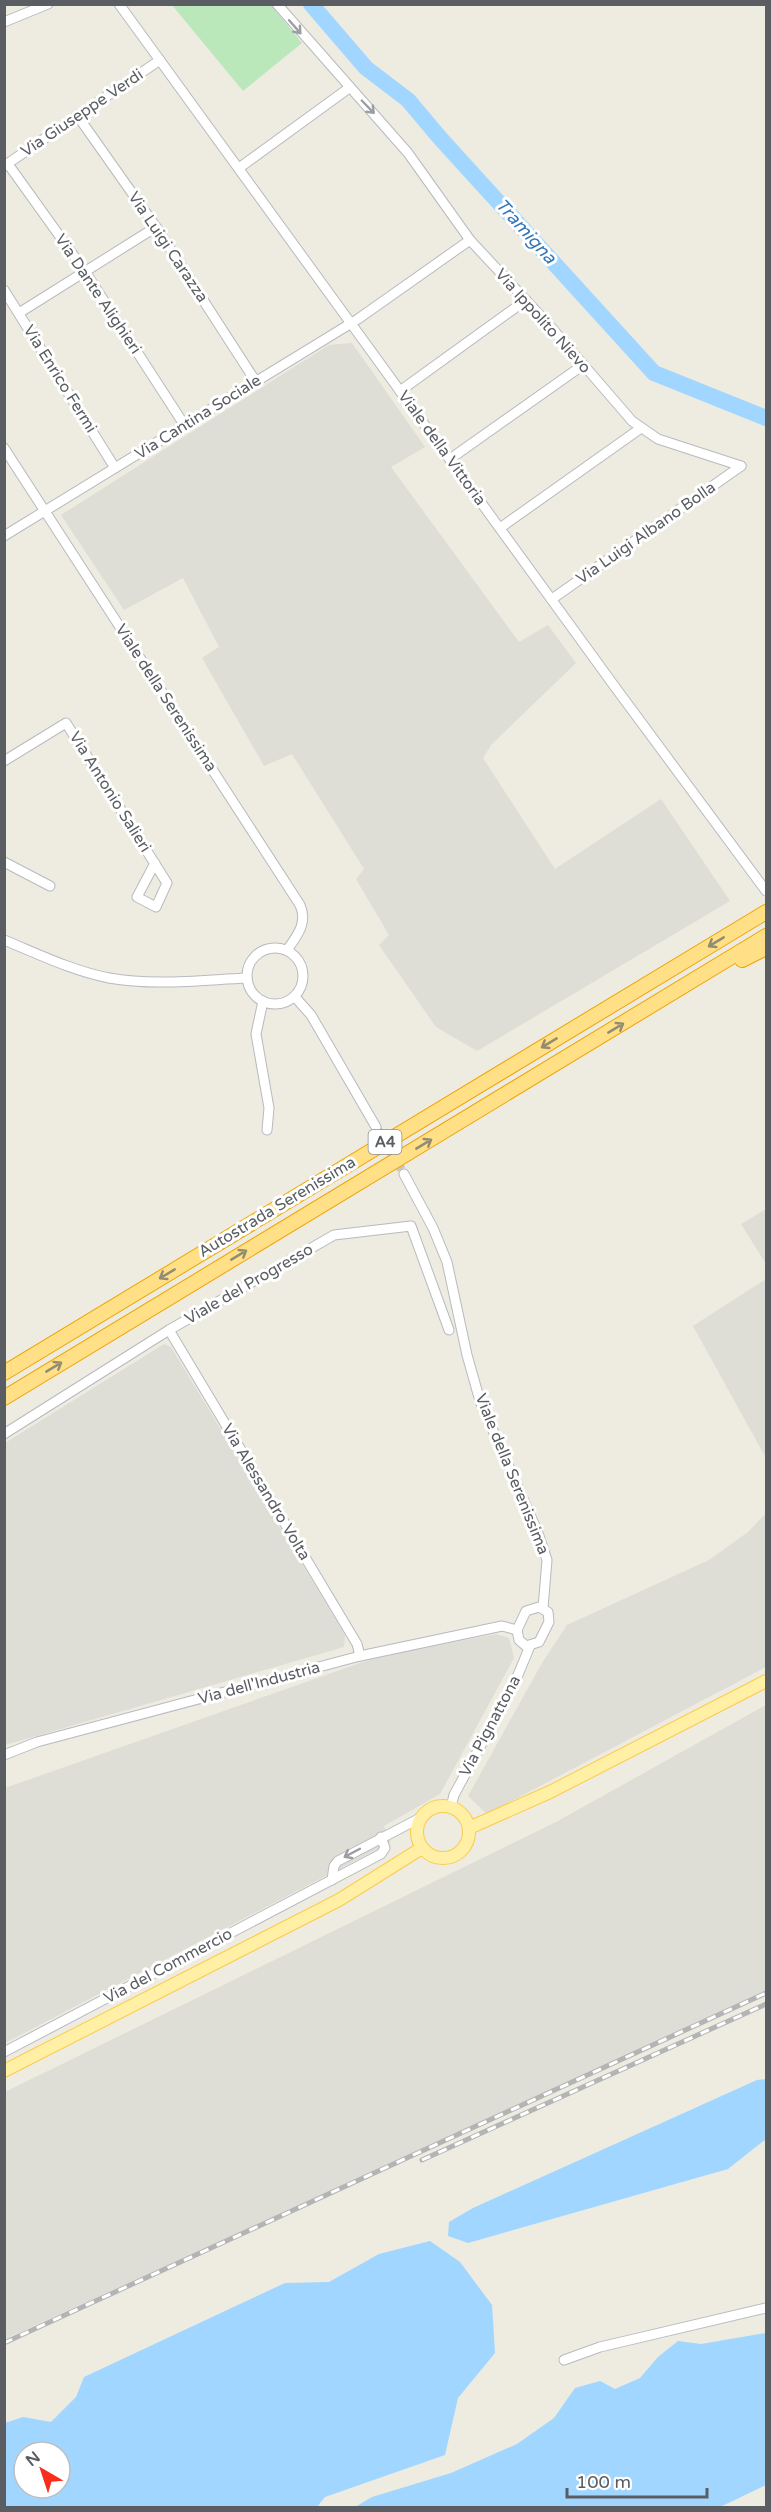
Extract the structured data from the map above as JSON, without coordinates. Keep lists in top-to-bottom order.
{
  "streets": {
    "highway": ["A4", "Autostrada Serenissima"],
    "street": [
      "Via Giuseppe Verdi",
      "Via Luigi Carazza",
      "Via Dante Alighieri",
      "Via Ippolito Nievo",
      "Via Enrico Fermi",
      "Via Cantina Sociale",
      "Viale della Vittoria",
      "Via Luigi Albano Bolla",
      "Viale della Serenissima",
      "Via Antonio Salieri",
      "Viale del Progresso",
      "Via Alessandro Volta",
      "Via dell'Industria",
      "Via Pignattona",
      "Via del Commercio"
    ]
  },
  "crossings": [
    ["Via Giuseppe Verdi", "Via Luigi Carazza"],
    ["Via Giuseppe Verdi", "Via Dante Alighieri"],
    ["Via Giuseppe Verdi", "Viale della Vittoria"],
    ["Via Luigi Carazza", "Via Cantina Sociale"],
    ["Via Dante Alighieri", "Via Cantina Sociale"],
    ["Via Ippolito Nievo", "Via Luigi Albano Bolla"],
    ["Via Enrico Fermi", "Via Cantina Sociale"],
    ["Via Cantina Sociale", "Viale della Vittoria"],
    ["Via Cantina Sociale", "Viale della Serenissima"],
    ["Viale della Vittoria", "Via Luigi Albano Bolla"],
    ["Viale della Serenissima", "Via dell'Industria"],
    ["Viale della Serenissima", "Via Pignattona"],
    ["Viale del Progresso", "Via Alessandro Volta"],
    ["Via Alessandro Volta", "Via dell'Industria"],
    ["Via dell'Industria", "Via Pignattona"]
  ],
  "one_way": ["Via Ippolito Nievo"],
  "water": ["Tramigna"],
  "scale_bar": "100 m",
  "north": "top left"
}
